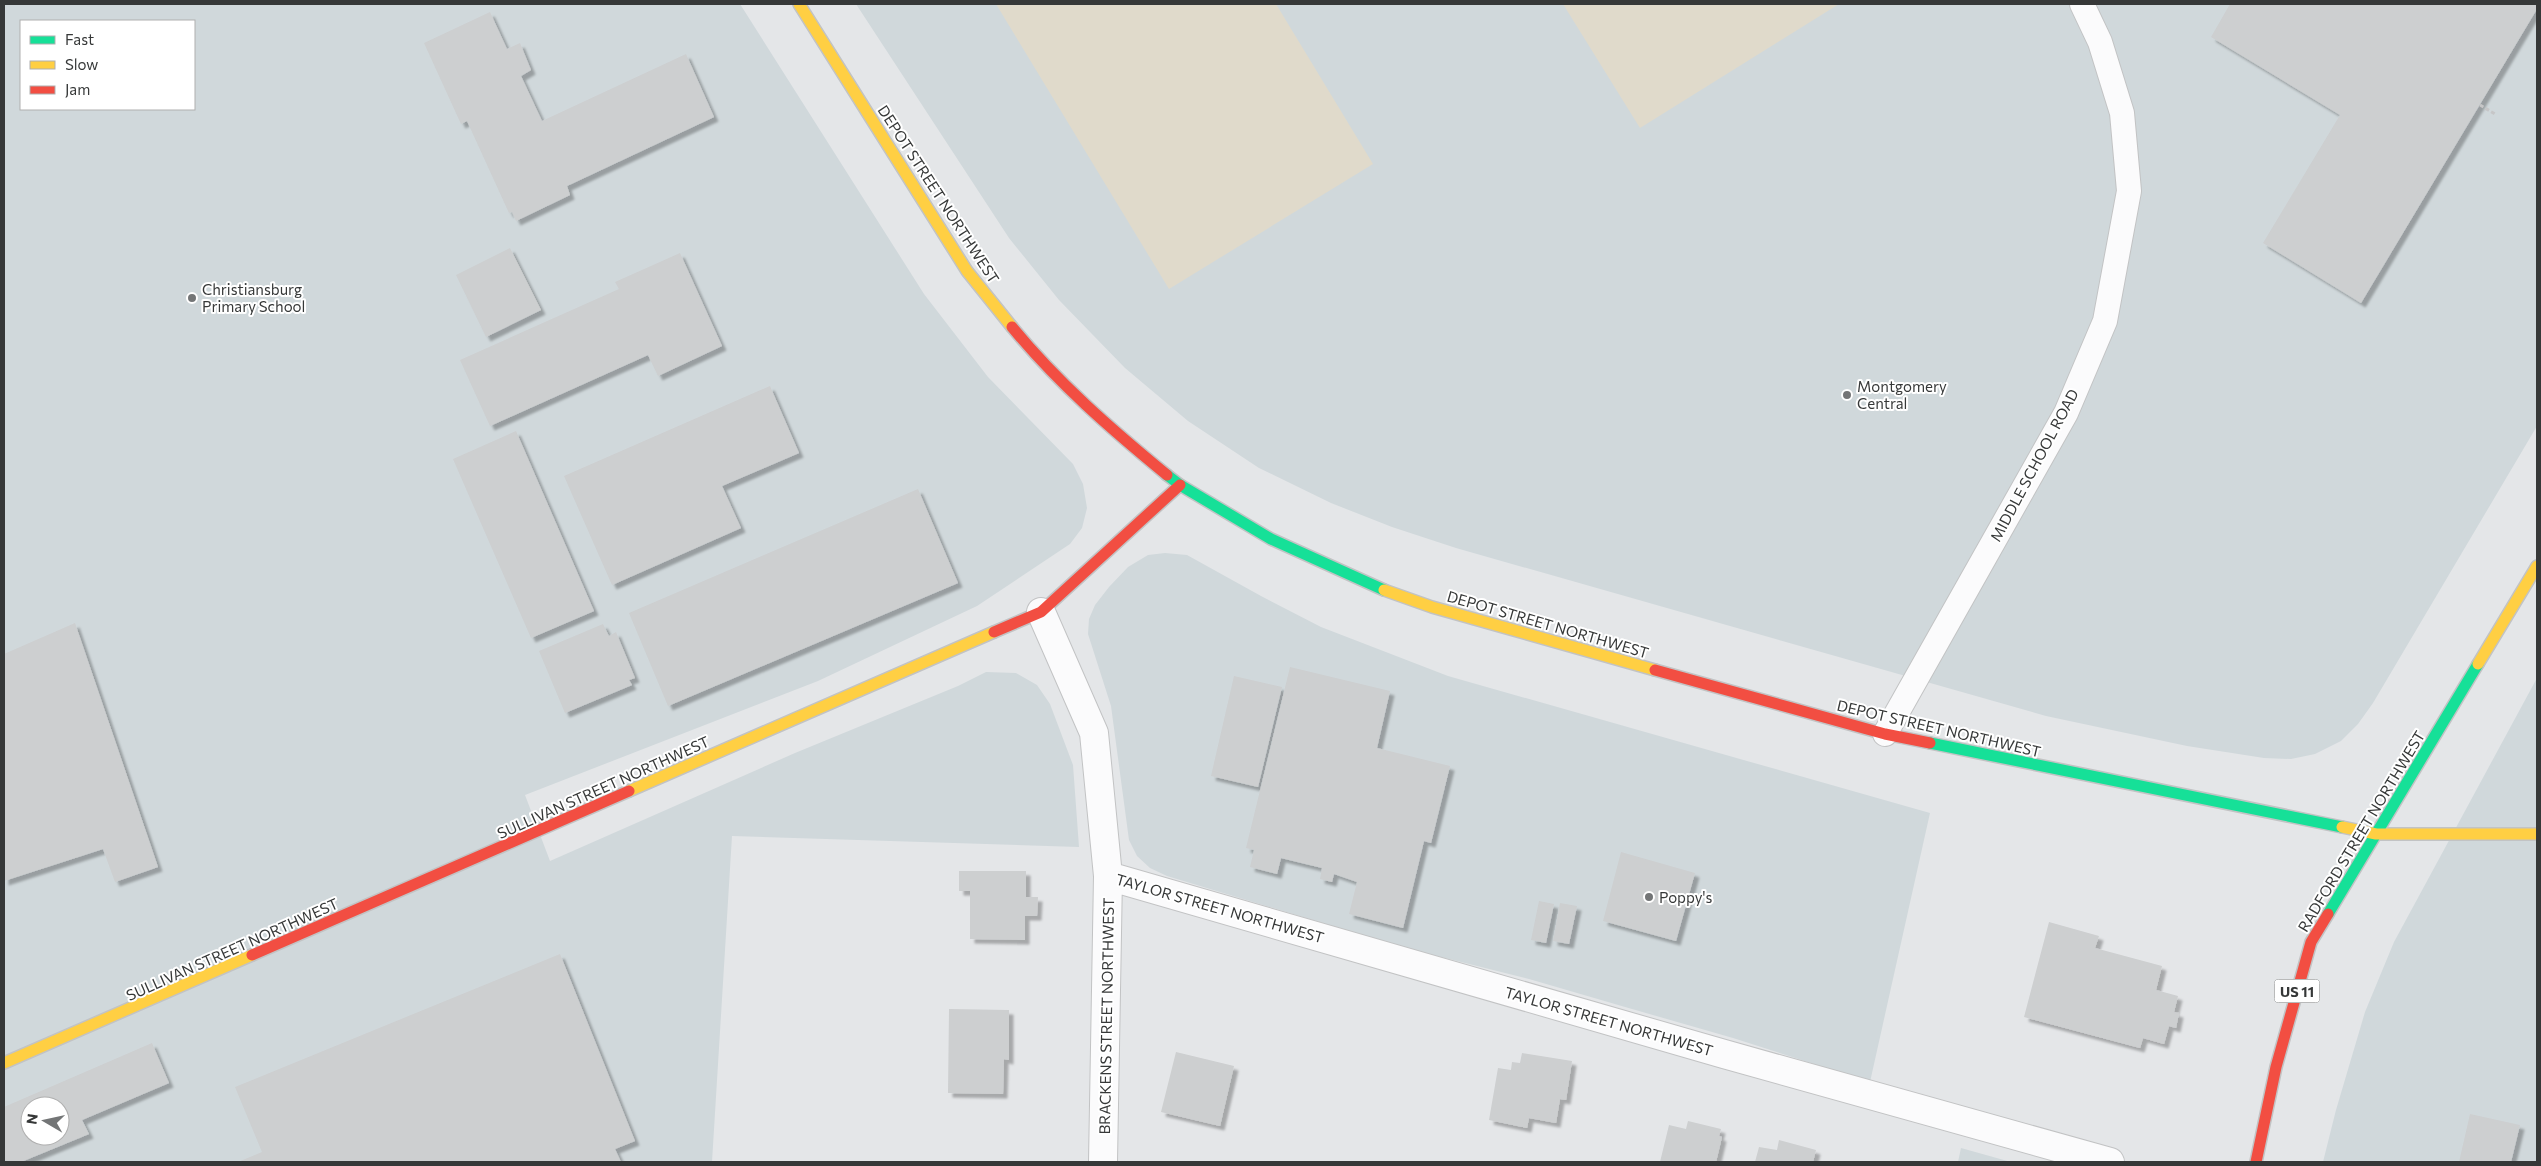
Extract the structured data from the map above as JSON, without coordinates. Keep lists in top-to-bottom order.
{
  "streets": {
    "main road": [
      "DEPOT STREET NORTHWEST",
      "SULLIVAN STREET NORTHWEST",
      "RADFORD STREET NORTHWEST",
      "US 11"
    ],
    "street": ["TAYLOR STREET NORTHWEST", "BRACKENS STREET NORTHWEST"],
    "lane": ["MIDDLE SCHOOL ROAD"]
  },
  "crossings": [
    ["DEPOT STREET NORTHWEST", "MIDDLE SCHOOL ROAD"],
    ["DEPOT STREET NORTHWEST", "SULLIVAN STREET NORTHWEST"],
    ["DEPOT STREET NORTHWEST", "RADFORD STREET NORTHWEST"],
    ["SULLIVAN STREET NORTHWEST", "BRACKENS STREET NORTHWEST"],
    ["TAYLOR STREET NORTHWEST", "BRACKENS STREET NORTHWEST"]
  ],
  "places": ["Christiansburg Primary School", "Montgomery Central", "Poppy's"],
  "legend": ["Fast", "Slow", "Jam"],
  "north": "left"
}
